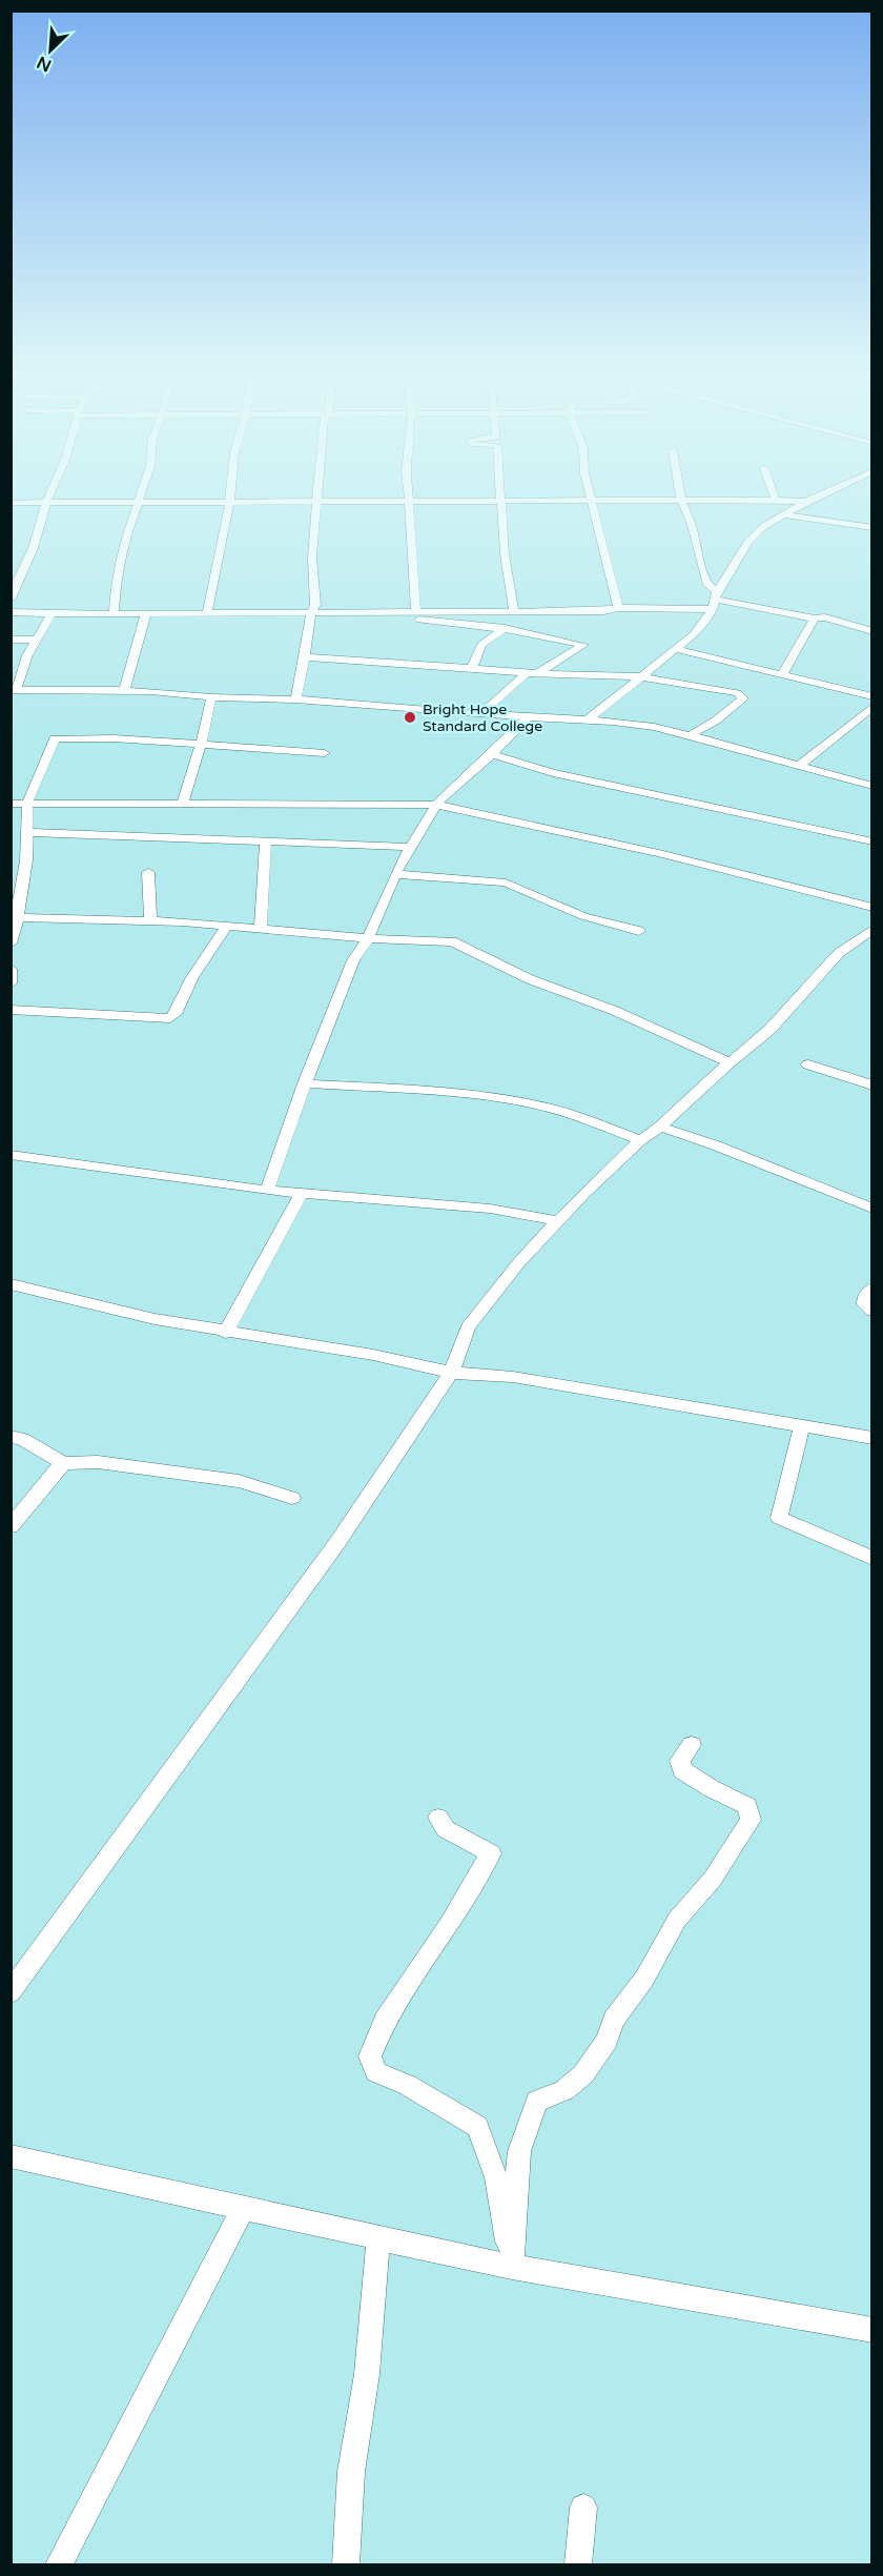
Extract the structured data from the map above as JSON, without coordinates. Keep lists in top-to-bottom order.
{
  "places": ["Bright Hope Standard College"],
  "north": "bottom left"
}
